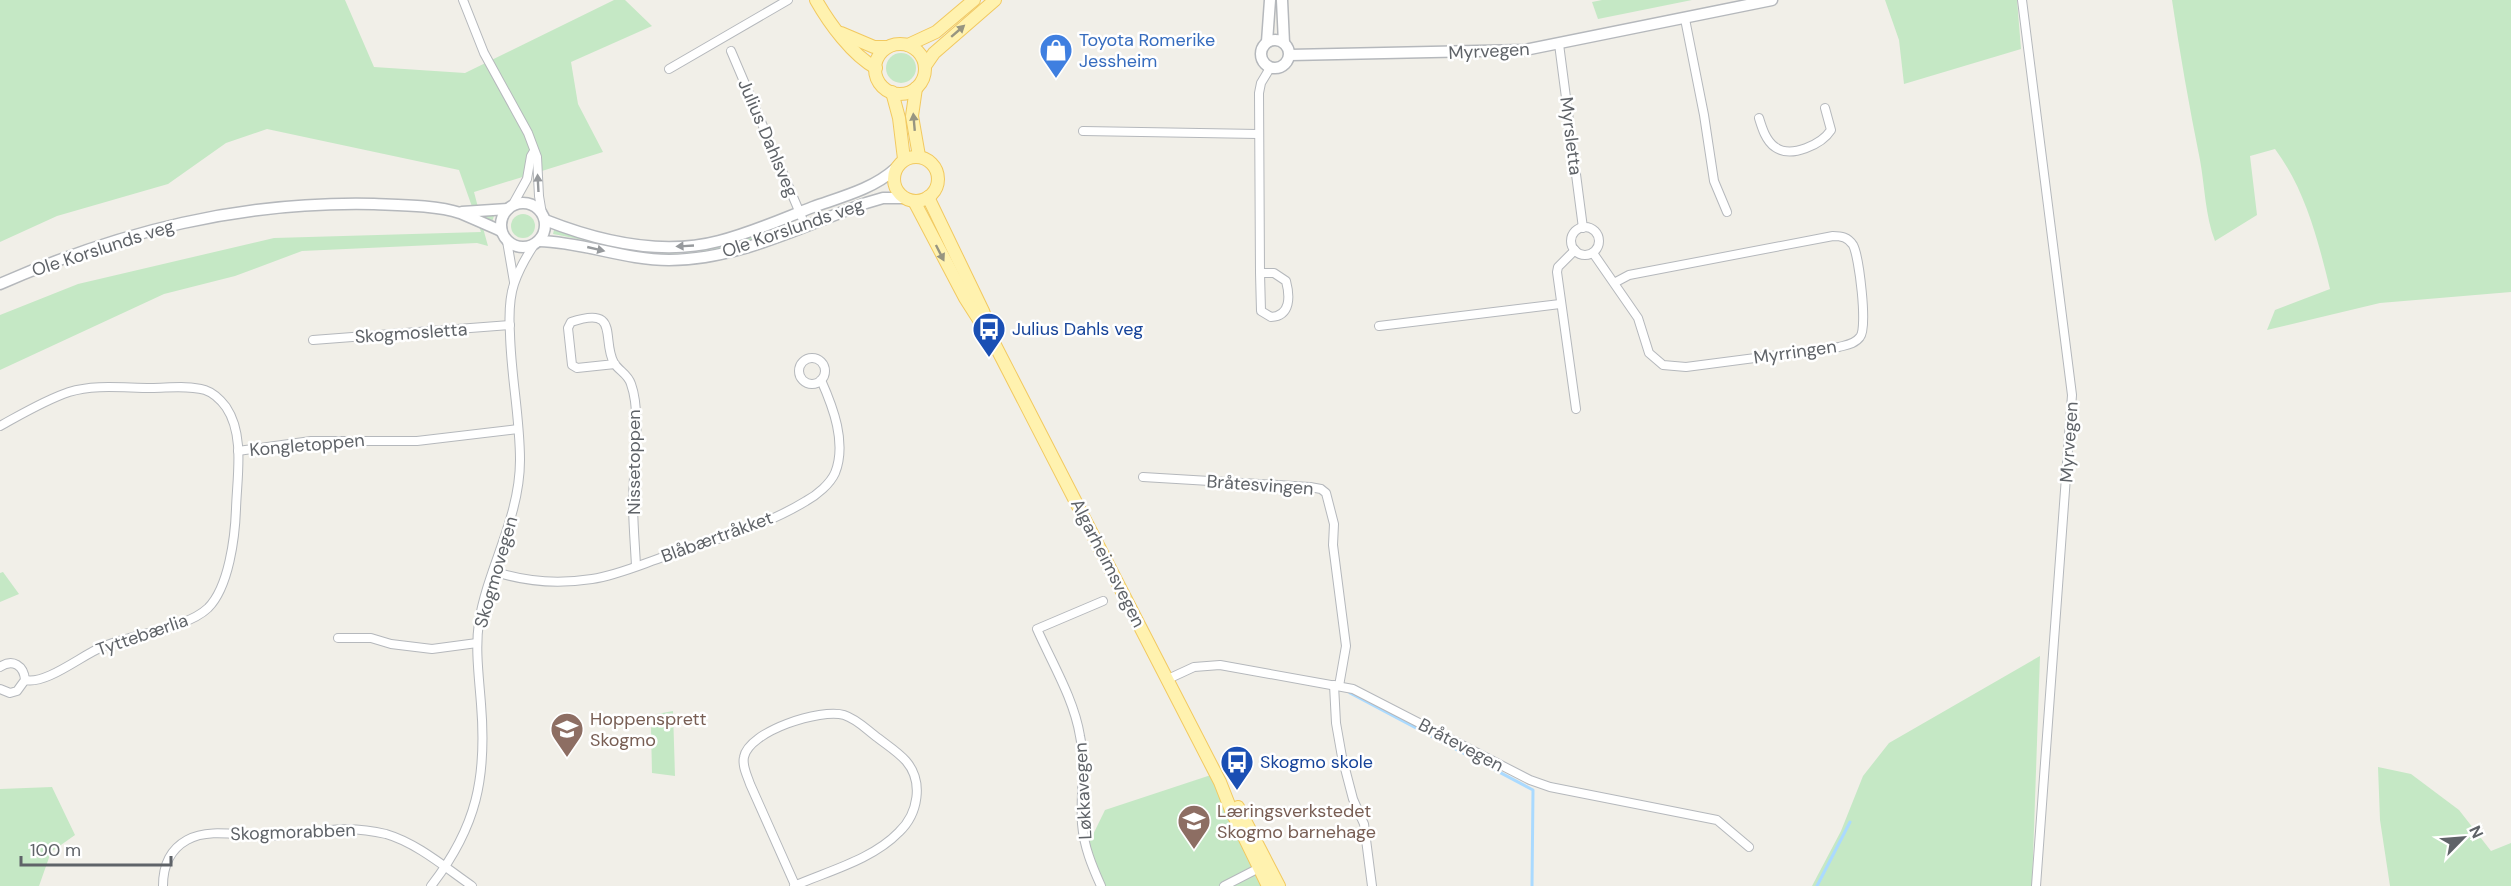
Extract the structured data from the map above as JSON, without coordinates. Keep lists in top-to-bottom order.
{
  "streets": {
    "main road": ["Algarheimsvegen"],
    "street": [
      "Myrvegen",
      "Myrsletta",
      "Julius Dahlsveg",
      "Ole Korslunds veg",
      "Skogmosletta",
      "Myrringen",
      "Kongletoppen",
      "Nissetoppen",
      "Bråtesvingen",
      "Blåbærtråkket",
      "Skogmovegen",
      "Tyttebærlia",
      "Bråtevegen",
      "Løkkavegen",
      "Skogmorabben"
    ]
  },
  "crossings": [
    ["Myrvegen", "Myrsletta"],
    ["Myrsletta", "Myrringen"],
    ["Julius Dahlsveg", "Ole Korslunds veg"],
    ["Ole Korslunds veg", "Algarheimsvegen"],
    ["Ole Korslunds veg", "Skogmovegen"],
    ["Skogmosletta", "Skogmovegen"],
    ["Kongletoppen", "Skogmovegen"],
    ["Kongletoppen", "Tyttebærlia"],
    ["Nissetoppen", "Blåbærtråkket"],
    ["Bråtesvingen", "Bråtevegen"],
    ["Blåbærtråkket", "Skogmovegen"],
    ["Algarheimsvegen", "Bråtevegen"],
    ["Skogmovegen", "Skogmorabben"]
  ],
  "places": {
    "shop": ["Toyota Romerike Jessheim"],
    "bus stop": ["Julius Dahls veg", "Skogmo skole"],
    "school or university": ["Hoppensprett Skogmo", "Læringsverkstedet Skogmo barnehage"]
  },
  "scale_bar": "100 m",
  "north": "top right"
}
